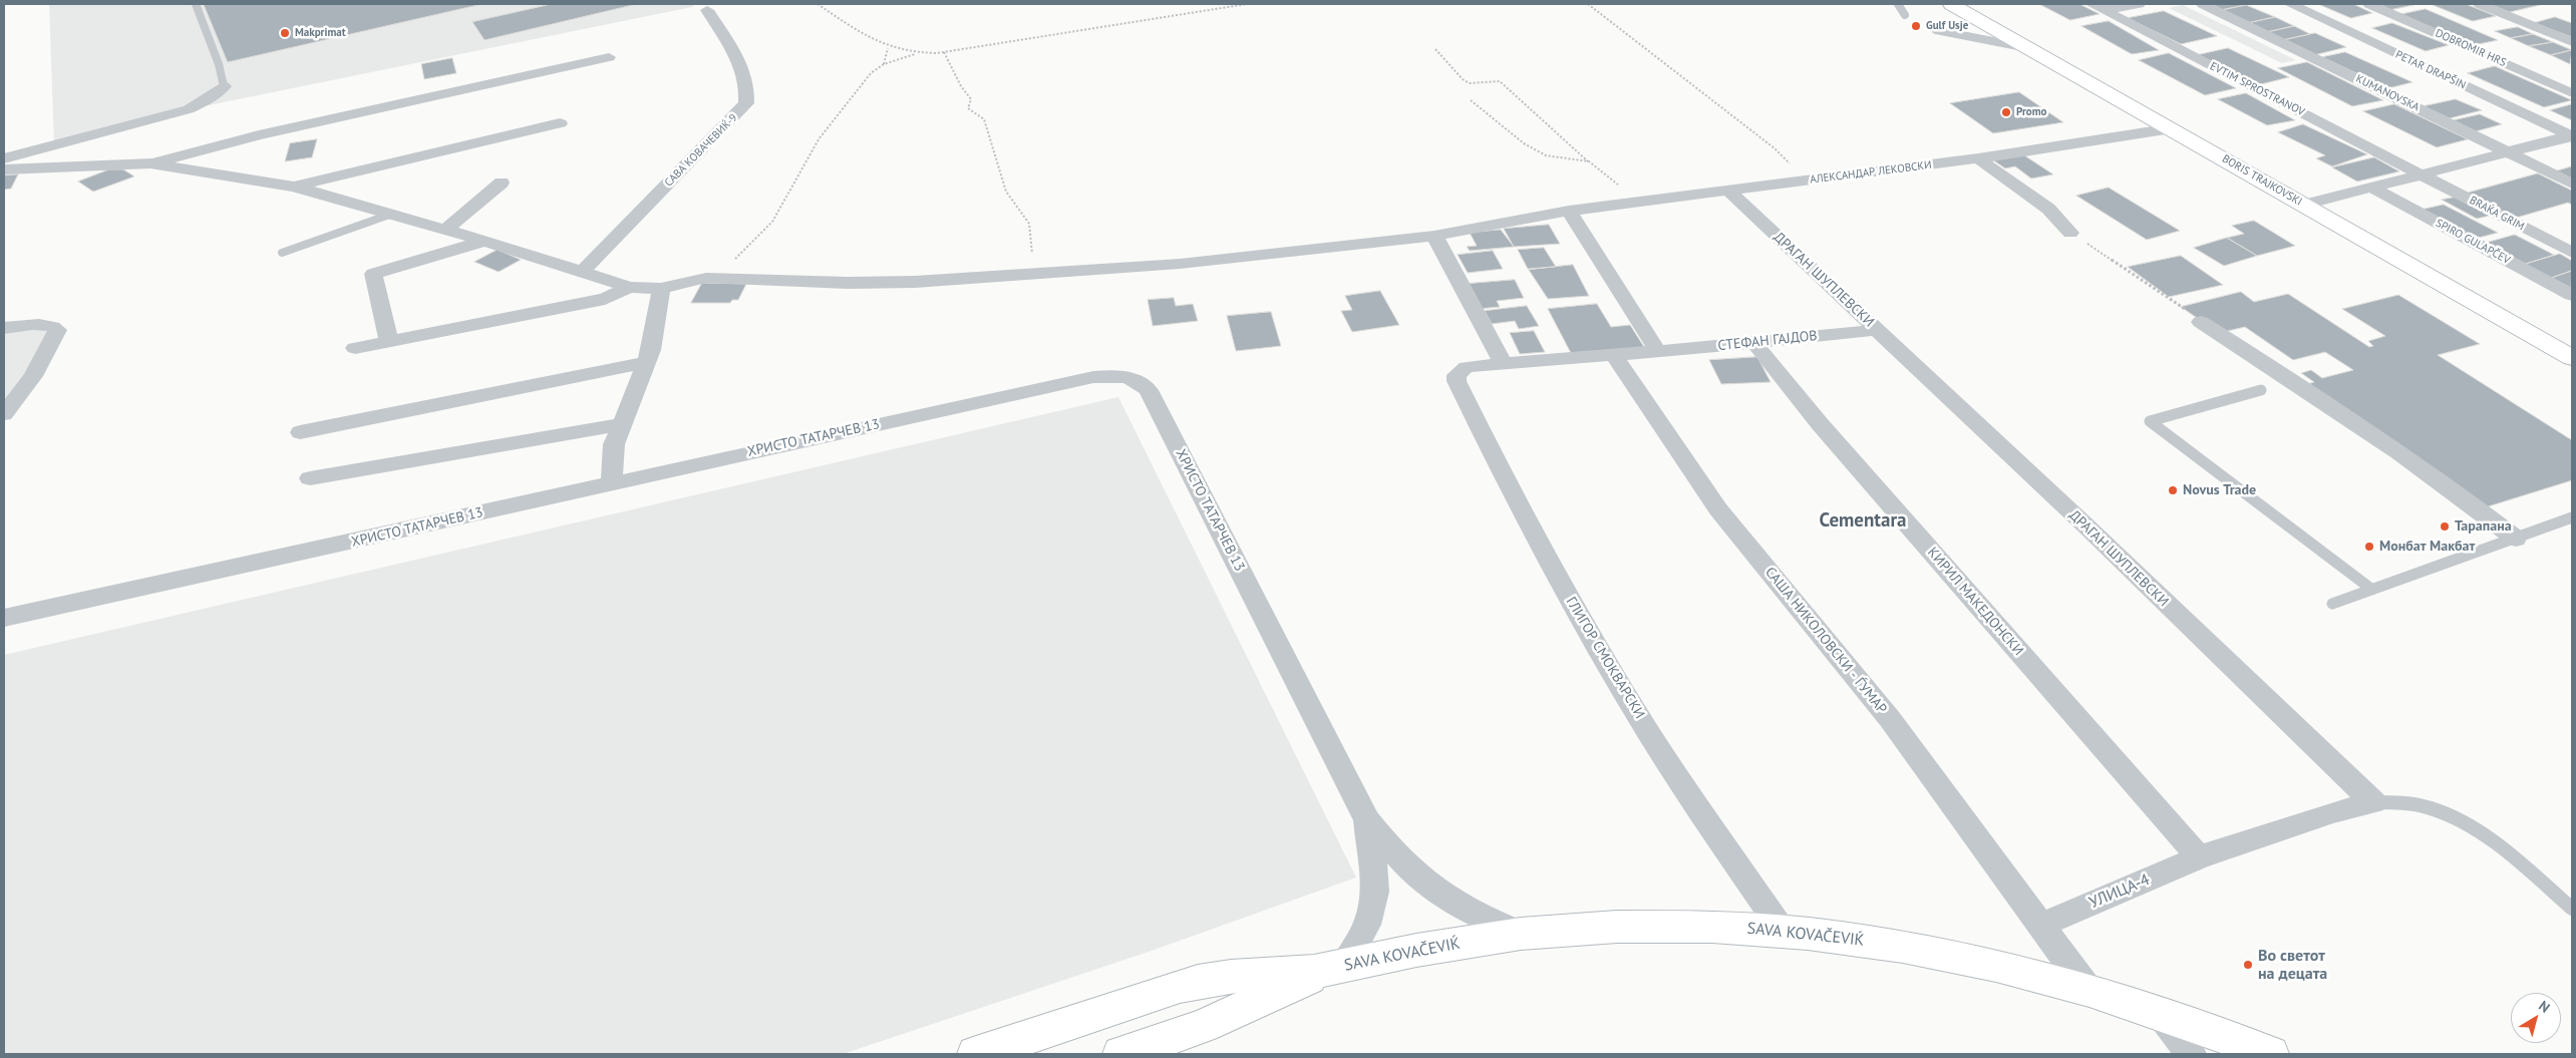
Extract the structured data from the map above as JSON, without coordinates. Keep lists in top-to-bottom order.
{
  "streets": {
    "main road": ["BORIS TRAJKOVSKI", "SAVA KOVAČEVIḰ"],
    "street": [
      "DOBROMIR HRS",
      "PETAR DRAPŠIN",
      "EVTIM SPROSTRANOV",
      "KUMANOVSKA",
      "САВА КОВАЧЕВИЌ-9",
      "АЛЕКСАНДАР ЛЕКОВСКИ",
      "BRAḰA GRIM",
      "SPIRO GULAPČEV",
      "ДРАГАН ШУПЛЕВСКИ",
      "СТЕФАН ГАЈДОВ",
      "ХРИСТО ТАТАРЧЕВ 13",
      "КИРИЛ МАКЕДОНСКИ",
      "САША НИКОЛОВСКИ - ЃУМАР",
      "ГЛИГОР СМОКВАРСКИ",
      "УЛИЦА-4"
    ]
  },
  "crossings": [
    ["EVTIM SPROSTRANOV", "BRAḰA GRIM"],
    ["САВА КОВАЧЕВИЌ-9", "АЛЕКСАНДАР ЛЕКОВСКИ"],
    ["АЛЕКСАНДАР ЛЕКОВСКИ", "BORIS TRAJKOVSKI"],
    ["АЛЕКСАНДАР ЛЕКОВСКИ", "ДРАГАН ШУПЛЕВСКИ"],
    ["ДРАГАН ШУПЛЕВСКИ", "СТЕФАН ГАЈДОВ"],
    ["СТЕФАН ГАЈДОВ", "КИРИЛ МАКЕДОНСКИ"],
    ["СТЕФАН ГАЈДОВ", "САША НИКОЛОВСКИ - ЃУМАР"],
    ["СТЕФАН ГАЈДОВ", "ГЛИГОР СМОКВАРСКИ"],
    ["ХРИСТО ТАТАРЧЕВ 13", "SAVA KOVAČEVIḰ"],
    ["КИРИЛ МАКЕДОНСКИ", "УЛИЦА-4"],
    ["САША НИКОЛОВСКИ - ЃУМАР", "УЛИЦА-4"],
    ["САША НИКОЛОВСКИ - ЃУМАР", "SAVA KOVAČEVIḰ"],
    ["ГЛИГОР СМОКВАРСКИ", "SAVA KOVAČEVIḰ"]
  ],
  "districts": ["Cementara"],
  "places": [
    "Gulf Usje",
    "Makprimat",
    "Promo",
    "Novus Trade",
    "Тарапана",
    "Монбат Макбат",
    "Во светот на децата"
  ],
  "north": "top right"
}
